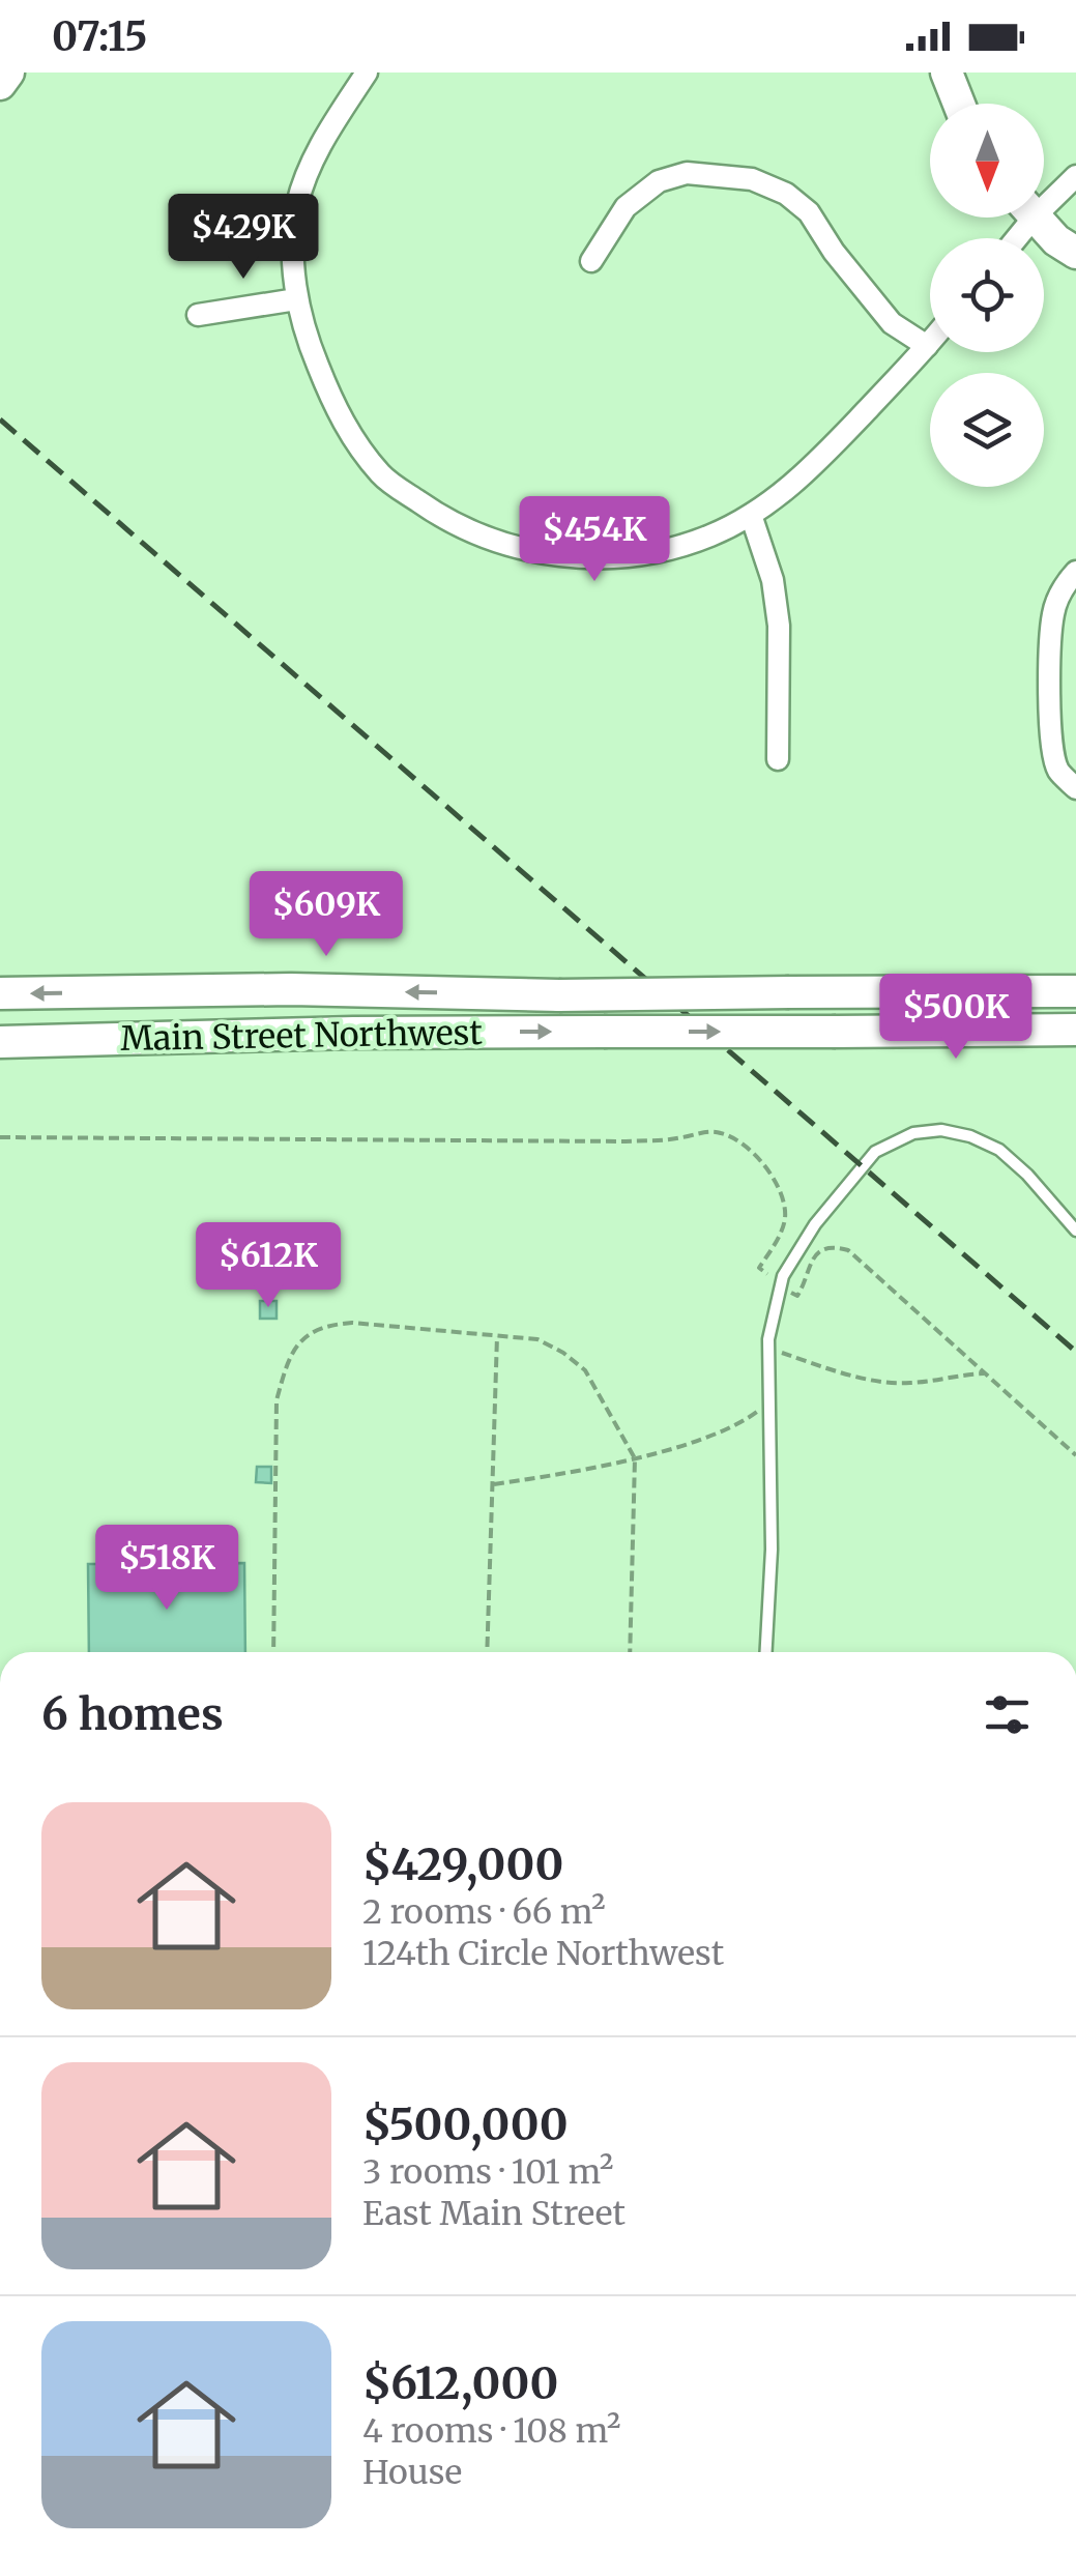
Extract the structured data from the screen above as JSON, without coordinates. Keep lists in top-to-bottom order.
{
  "streets": {
    "main road": ["Main Street Northwest"]
  },
  "north": "bottom",
  "page": {
    "status": "07:15",
    "price": [
      "$429K",
      "$454K",
      "$609K",
      "$500K",
      "$612K",
      "$518K"
    ],
    "heading": "6 homes",
    "list": [
      {
        "name": "$429,000",
        "note": "2 rooms · 66 m² · 124th Circle Northwest"
      },
      {
        "name": "$500,000",
        "note": "3 rooms · 101 m² · East Main Street"
      },
      {
        "name": "$612,000",
        "note": "4 rooms · 108 m² · House"
      }
    ]
  }
}
